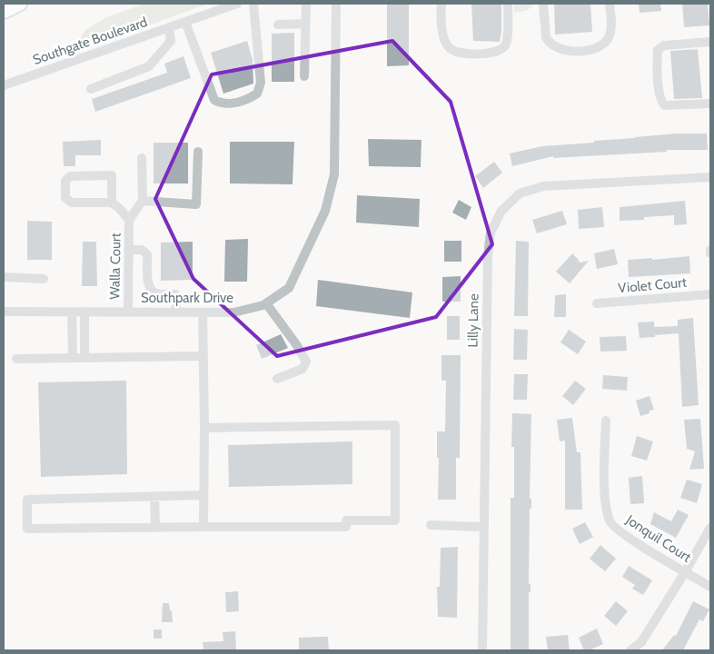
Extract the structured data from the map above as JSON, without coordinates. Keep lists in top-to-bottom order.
{
  "streets": {
    "street": [
      "Southgate Boulevard",
      "Walla Court",
      "Violet Court",
      "Southpark Drive",
      "Lilly Lane",
      "Jonquil Court"
    ]
  },
  "crossings": [
    ["Walla Court", "Southpark Drive"]
  ]
}
